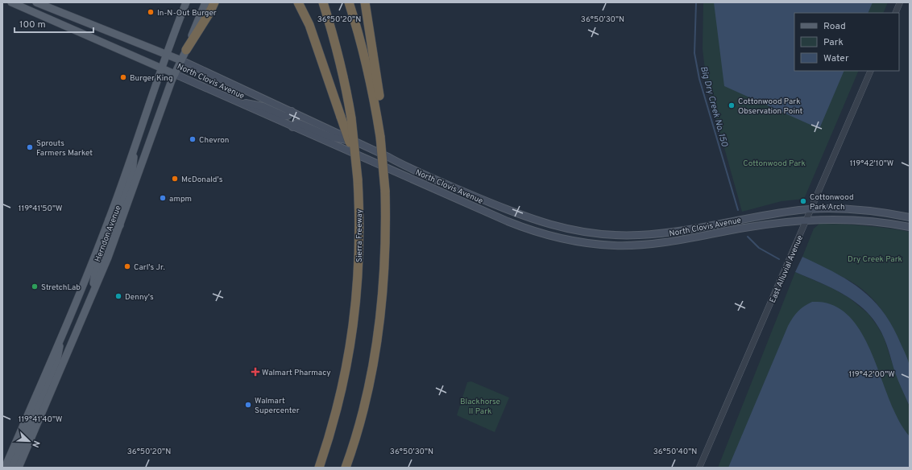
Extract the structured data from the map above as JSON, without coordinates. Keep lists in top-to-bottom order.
{
  "streets": {
    "highway": ["Sierra Freeway"],
    "main road": ["North Clovis Avenue", "Herndon Avenue"],
    "street": ["East Alluvial Avenue"]
  },
  "crossings": [
    ["North Clovis Avenue", "Herndon Avenue"],
    ["North Clovis Avenue", "East Alluvial Avenue"]
  ],
  "water": ["Big Dry Creek No. 150"],
  "parks": ["Cottonwood Park", "Dry Creek Park", "Blackhorse II Park"],
  "places": {
    "other": [
      "In-N-Out Burger",
      "Burger King",
      "Cottonwood Park Observation Point",
      "Chevron",
      "Sprouts Farmers Market",
      "McDonald's",
      "ampm",
      "Cottonwood Park Arch",
      "Carl's Jr.",
      "StretchLab",
      "Denny's",
      "Walmart Supercenter"
    ],
    "health": ["Walmart Pharmacy"]
  },
  "legend": ["Road", "Park", "Water"],
  "scale_bar": "100 m",
  "north": "bottom right",
  "coordinates": [
    "36°50'20\"N",
    "36°50'30\"N",
    "119°42'10\"W",
    "119°41'50\"W",
    "119°42'00\"W",
    "119°41'40\"W",
    "36°50'40\"N"
  ]
}
